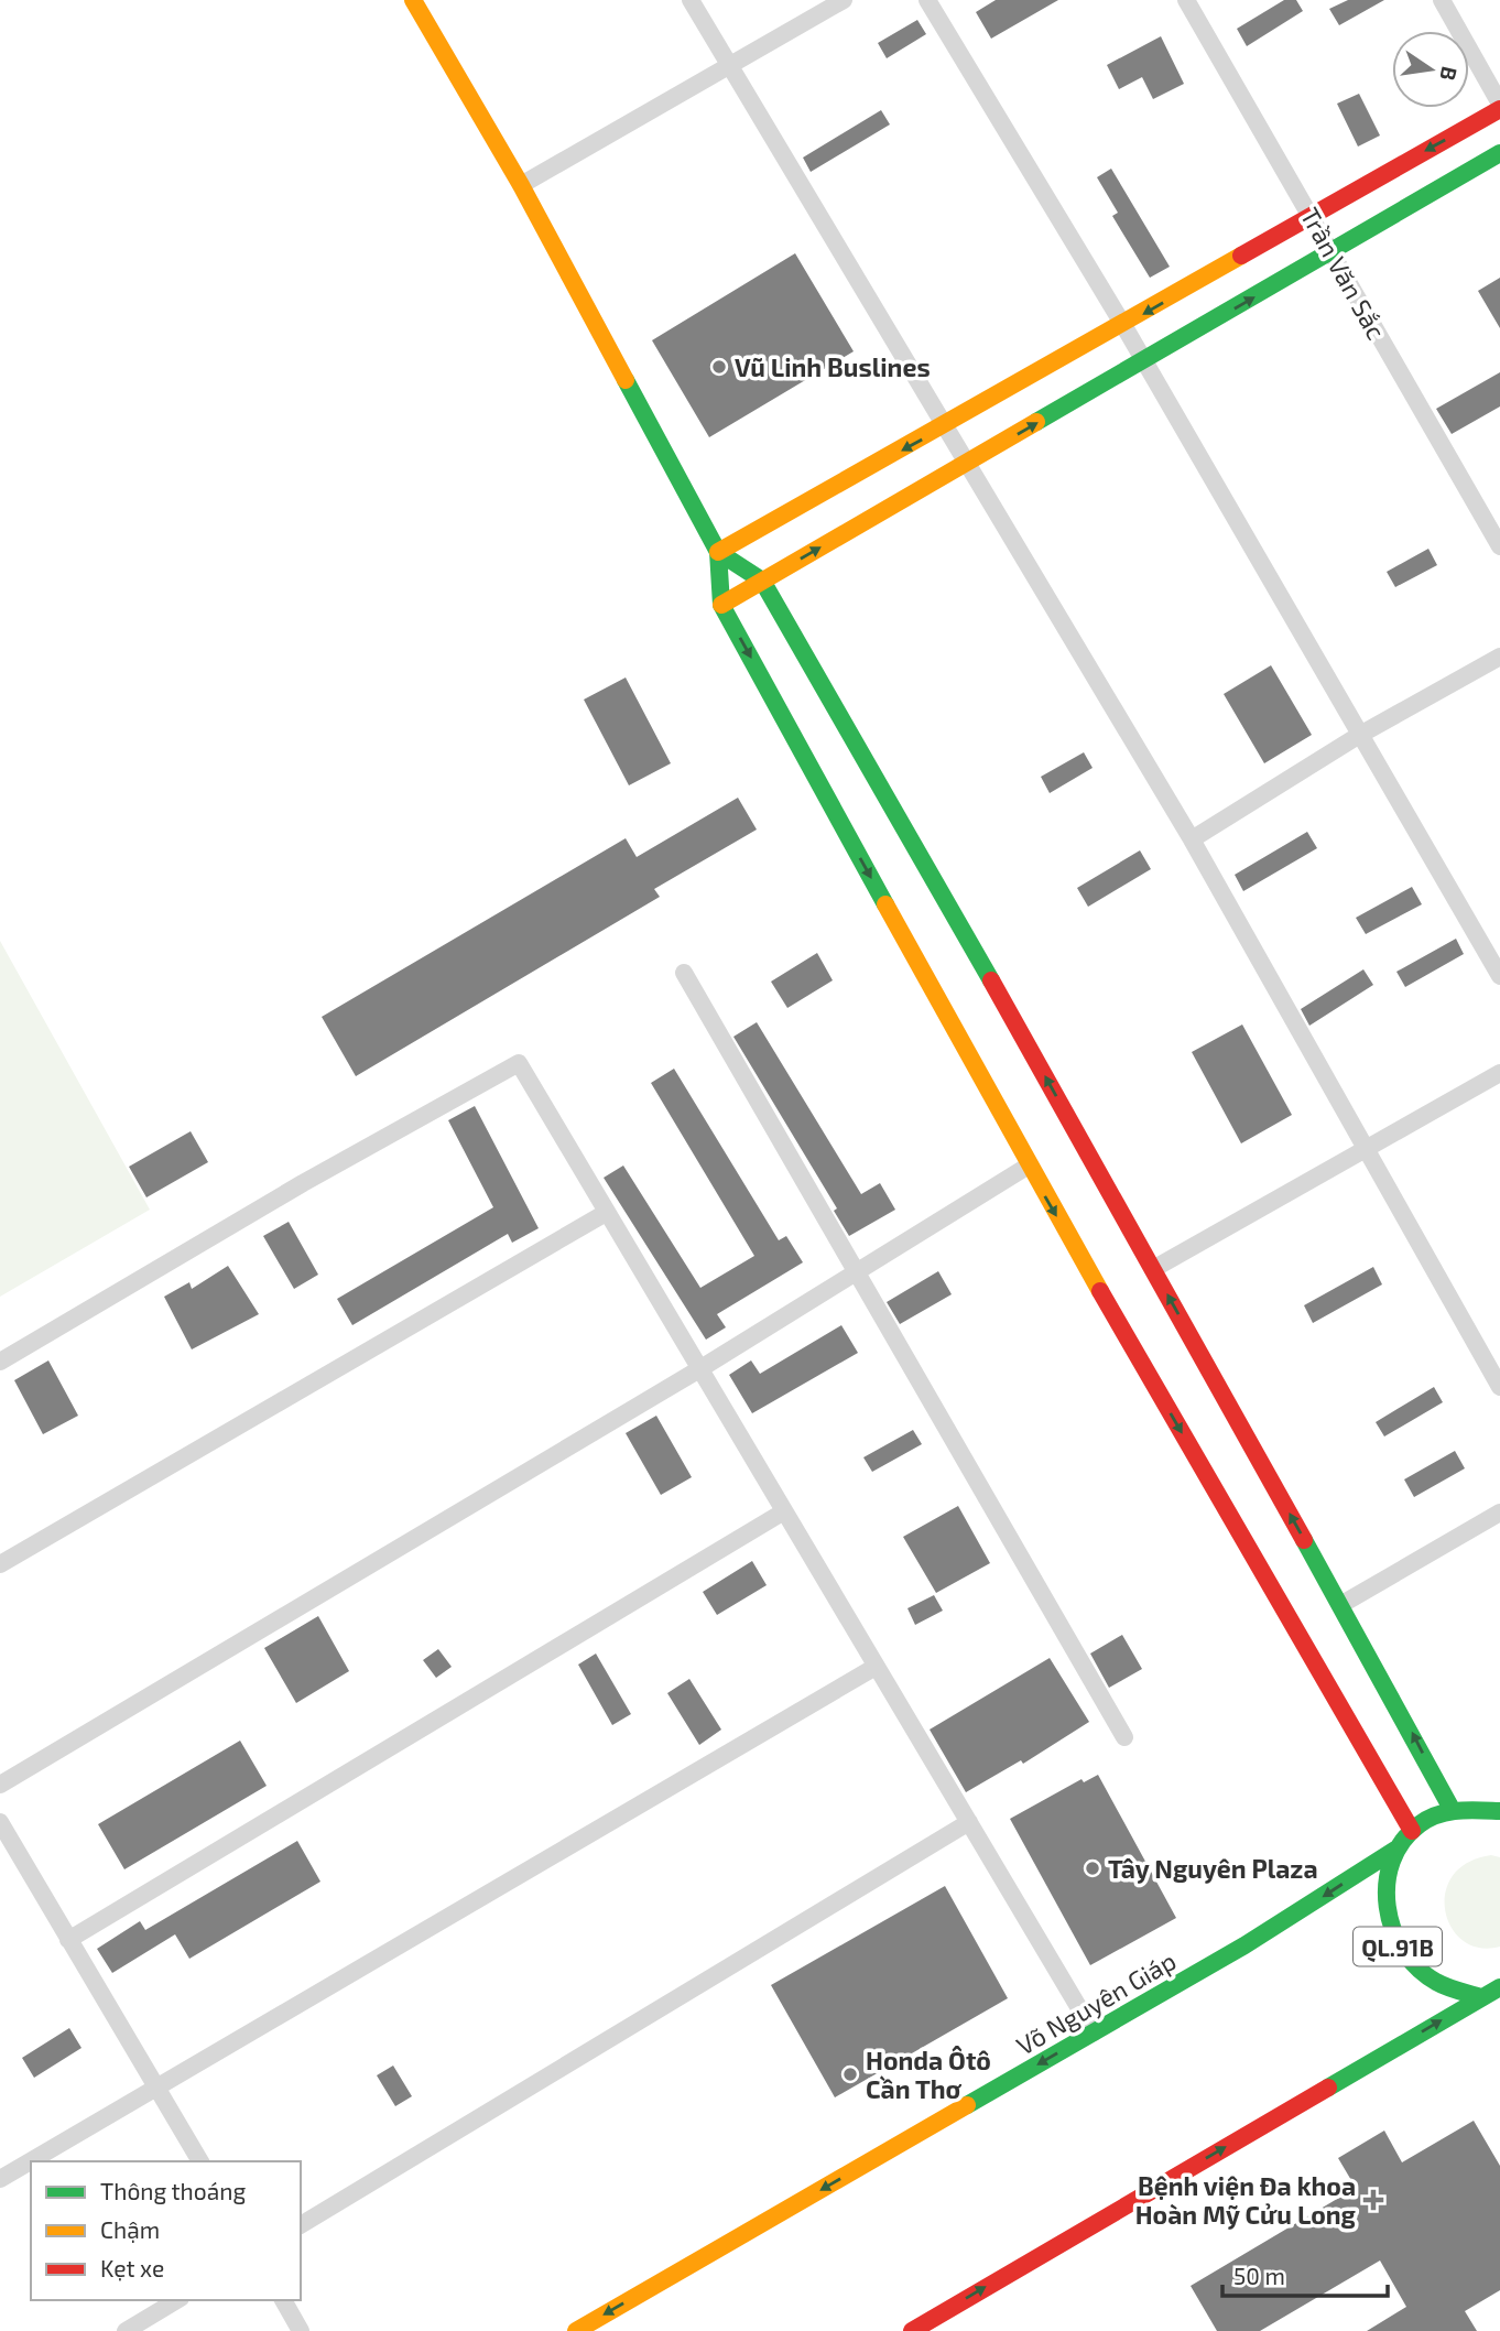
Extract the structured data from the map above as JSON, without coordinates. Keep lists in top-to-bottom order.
{
  "streets": {
    "main road": ["QL.91B", "Võ Nguyên Giáp"],
    "street": ["Trần Văn Sắc"]
  },
  "crossings": [
    ["QL.91B", "Võ Nguyên Giáp"]
  ],
  "one_way": ["Võ Nguyên Giáp"],
  "places": {
    "other": ["Vũ Linh Buslines", "Tây Nguyên Plaza", "Honda Ôtô Cần Thơ"],
    "health": ["Bệnh viện Đa khoa Hoàn Mỹ Cửu Long"]
  },
  "legend": ["Thông thoáng", "Chậm", "Kẹt xe"],
  "scale_bar": "50 m",
  "north": "right"
}
